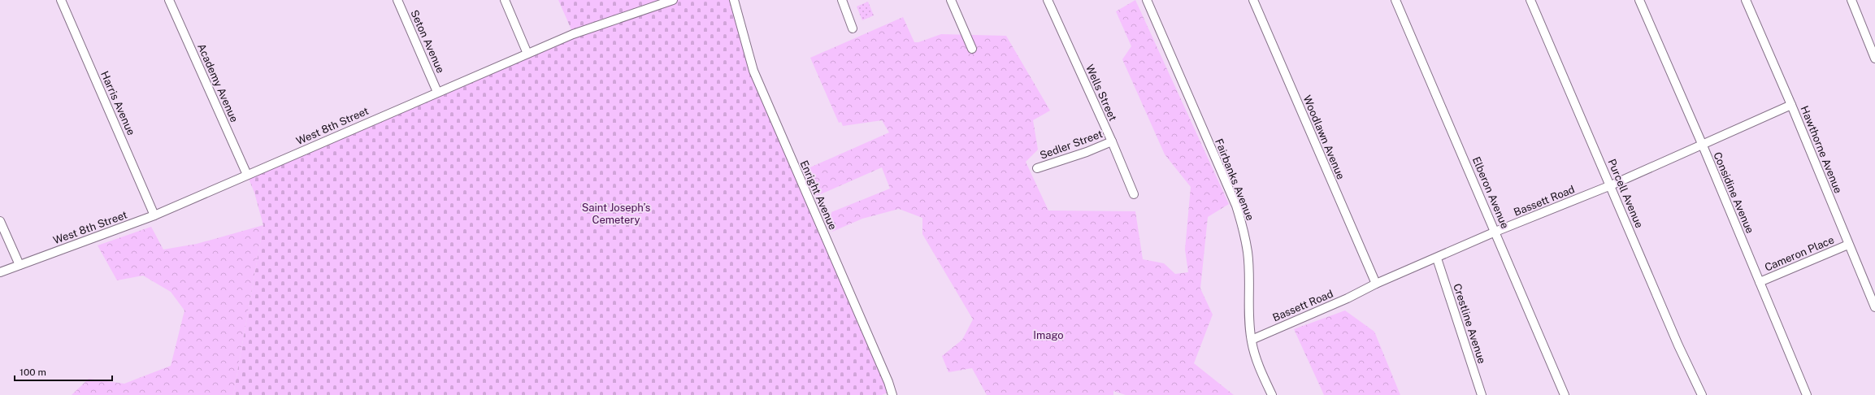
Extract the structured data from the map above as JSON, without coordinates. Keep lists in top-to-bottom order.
{
  "streets": {
    "street": [
      "Seton Avenue",
      "Academy Avenue",
      "Wells Street",
      "Harris Avenue",
      "West 8th Street",
      "Woodlawn Avenue",
      "Sedler Street",
      "Hawthorne Avenue",
      "Fairbanks Avenue",
      "Elberon Avenue",
      "Considine Avenue",
      "Purcell Avenue",
      "Enright Avenue",
      "Bassett Road",
      "Cameron Place",
      "Crestline Avenue"
    ]
  },
  "crossings": [
    ["Seton Avenue", "West 8th Street"],
    ["Academy Avenue", "West 8th Street"],
    ["Wells Street", "Sedler Street"],
    ["Harris Avenue", "West 8th Street"],
    ["Woodlawn Avenue", "Bassett Road"],
    ["Hawthorne Avenue", "Bassett Road"],
    ["Hawthorne Avenue", "Cameron Place"],
    ["Fairbanks Avenue", "Bassett Road"],
    ["Elberon Avenue", "Bassett Road"],
    ["Considine Avenue", "Bassett Road"],
    ["Considine Avenue", "Cameron Place"],
    ["Purcell Avenue", "Bassett Road"],
    ["Bassett Road", "Crestline Avenue"]
  ],
  "parks": ["Saint Joseph’s Cemetery", "Imago"],
  "scale_bar": "100 m"
}
